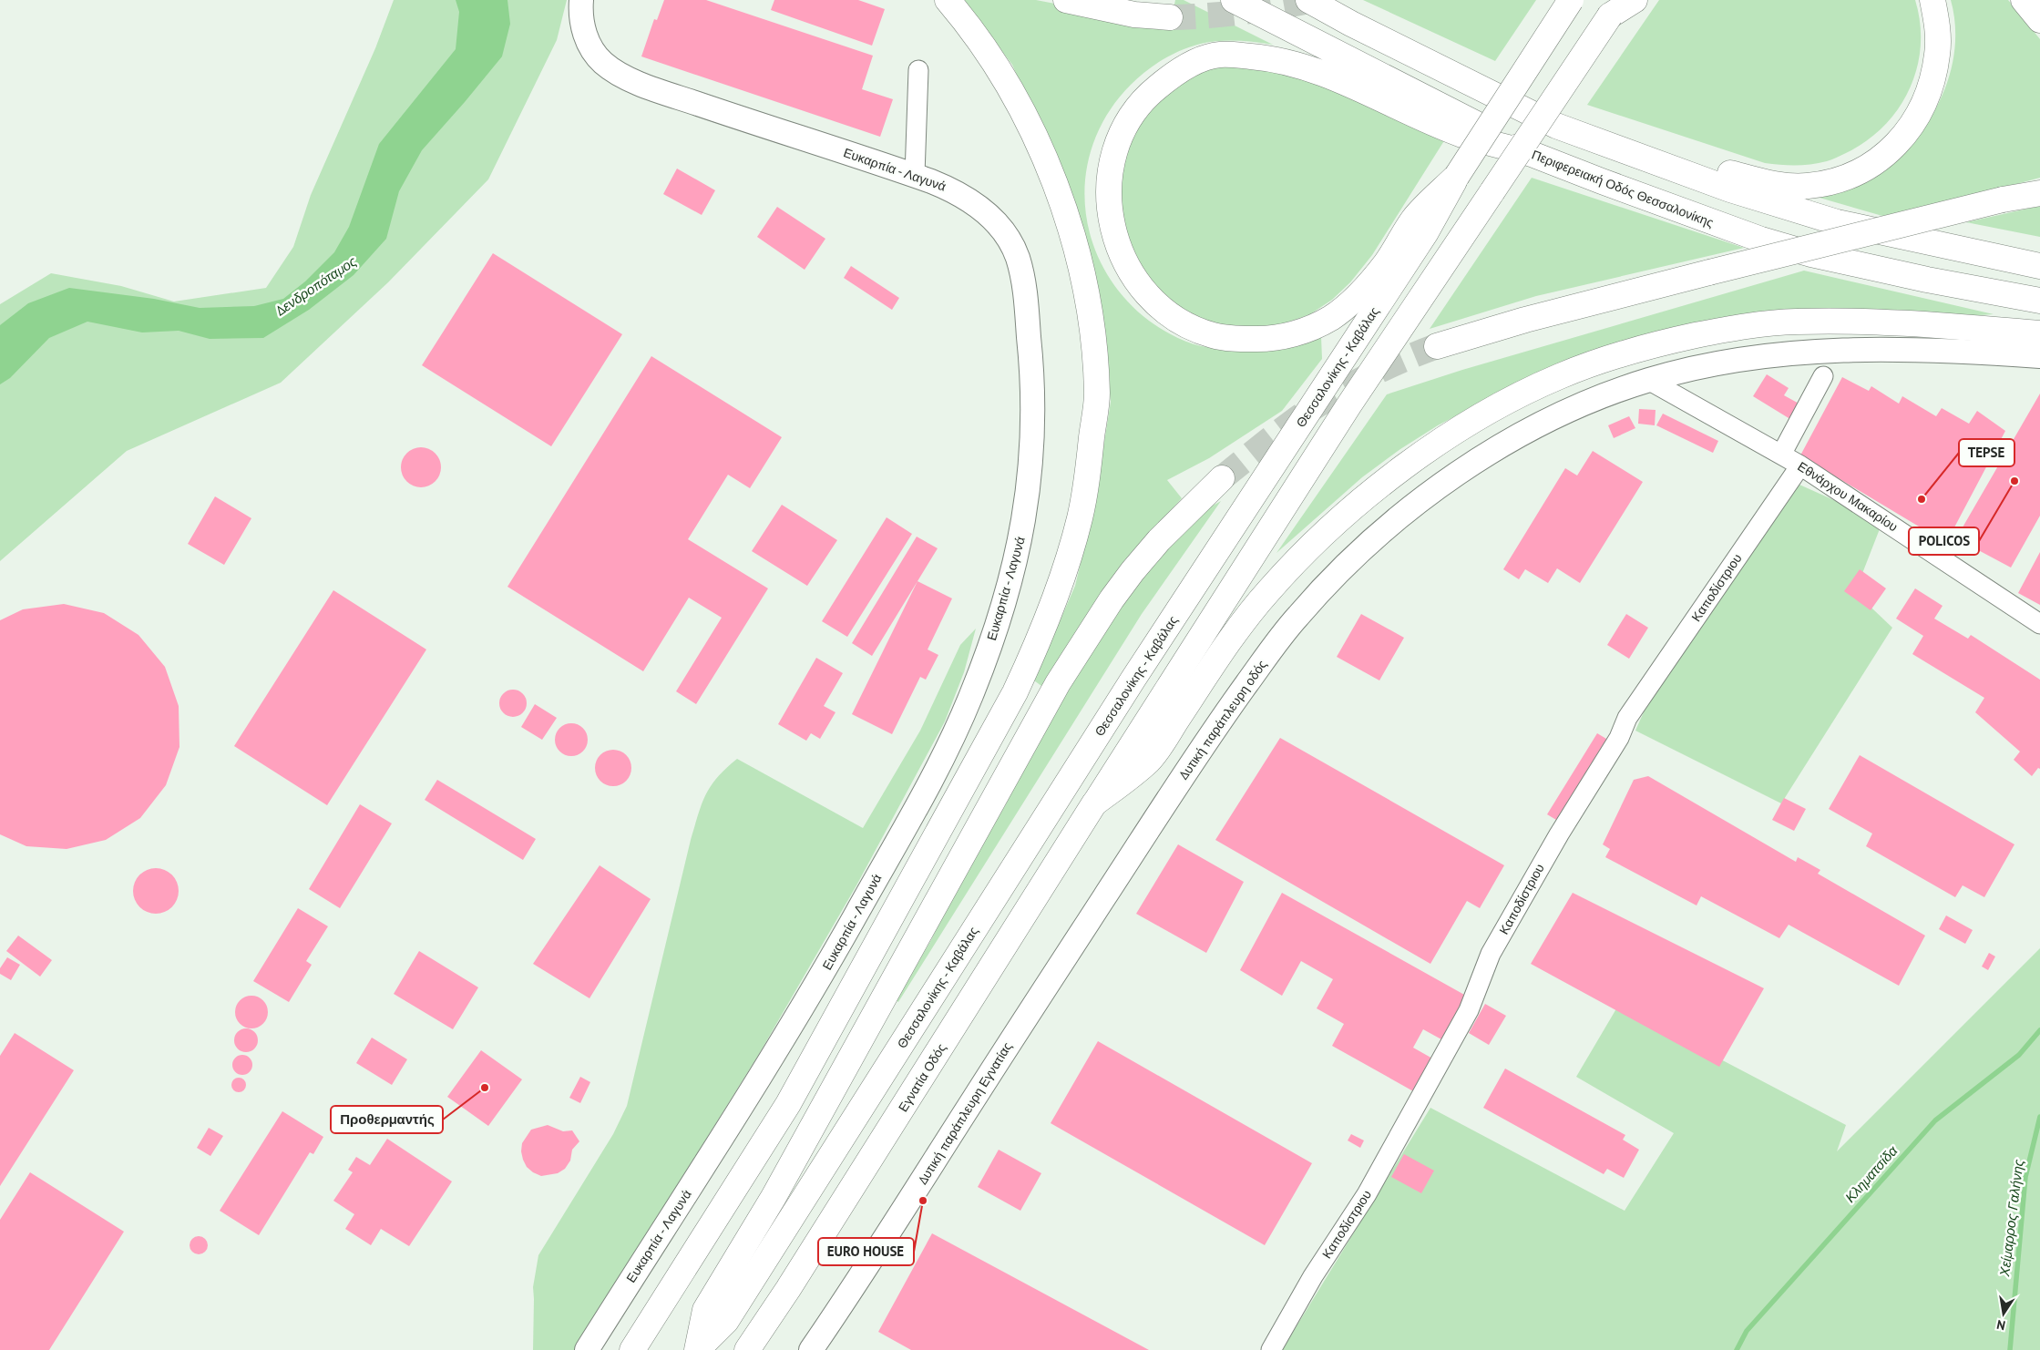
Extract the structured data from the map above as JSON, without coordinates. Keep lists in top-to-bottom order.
{
  "streets": {
    "highway": ["Περιφερειακή Οδός Θεσσαλονίκης", "Θεσσαλονίκης - Καβάλας", "Εγνατία Οδός"],
    "street": [
      "Ευκαρπία - Λαγυνά",
      "Εθνάρχου Μακαρίου",
      "Καποδίστριου",
      "Δυτική παράπλευρη οδός",
      "Δυτική παράπλευρη Εγνατίας"
    ]
  },
  "crossings": [
    ["Εθνάρχου Μακαρίου", "Καποδίστριου"],
    ["Εθνάρχου Μακαρίου", "Δυτική παράπλευρη οδός"],
    ["Δυτική παράπλευρη οδός", "Δυτική παράπλευρη Εγνατίας"]
  ],
  "water": ["Δενδροπόταμος", "Κληματσίδα", "Χείμαρρος Γαλήνης"],
  "places": [
    "POLICOS",
    "TEPSE",
    "Προθερμαντής",
    "EURO HOUSE"
  ],
  "north": "bottom"
}
